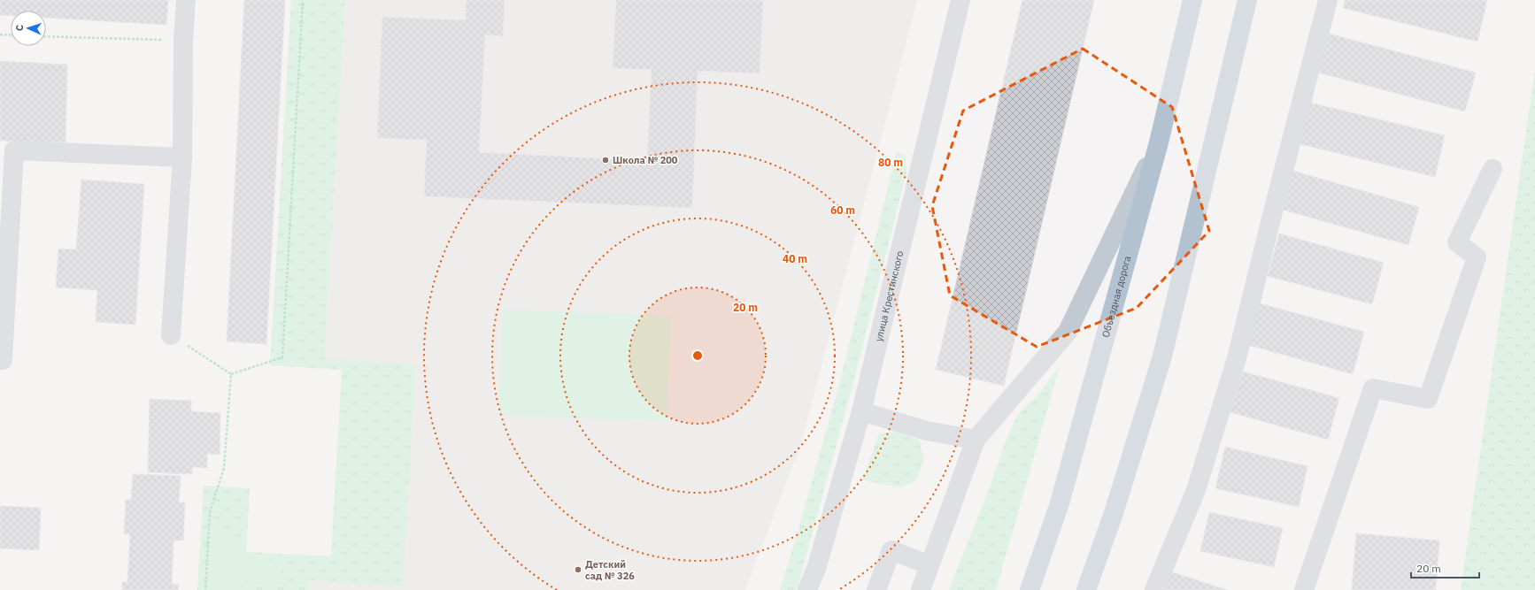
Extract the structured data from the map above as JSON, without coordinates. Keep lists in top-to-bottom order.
{
  "streets": {
    "main road": ["Объездная дорога"],
    "street": ["улица Крестинского"]
  },
  "places": ["Школа № 200", "Детский сад № 326"],
  "scale_bar": "20 m",
  "north": "left",
  "rings": [
    "80 m",
    "60 m",
    "40 m",
    "20 m"
  ]
}
